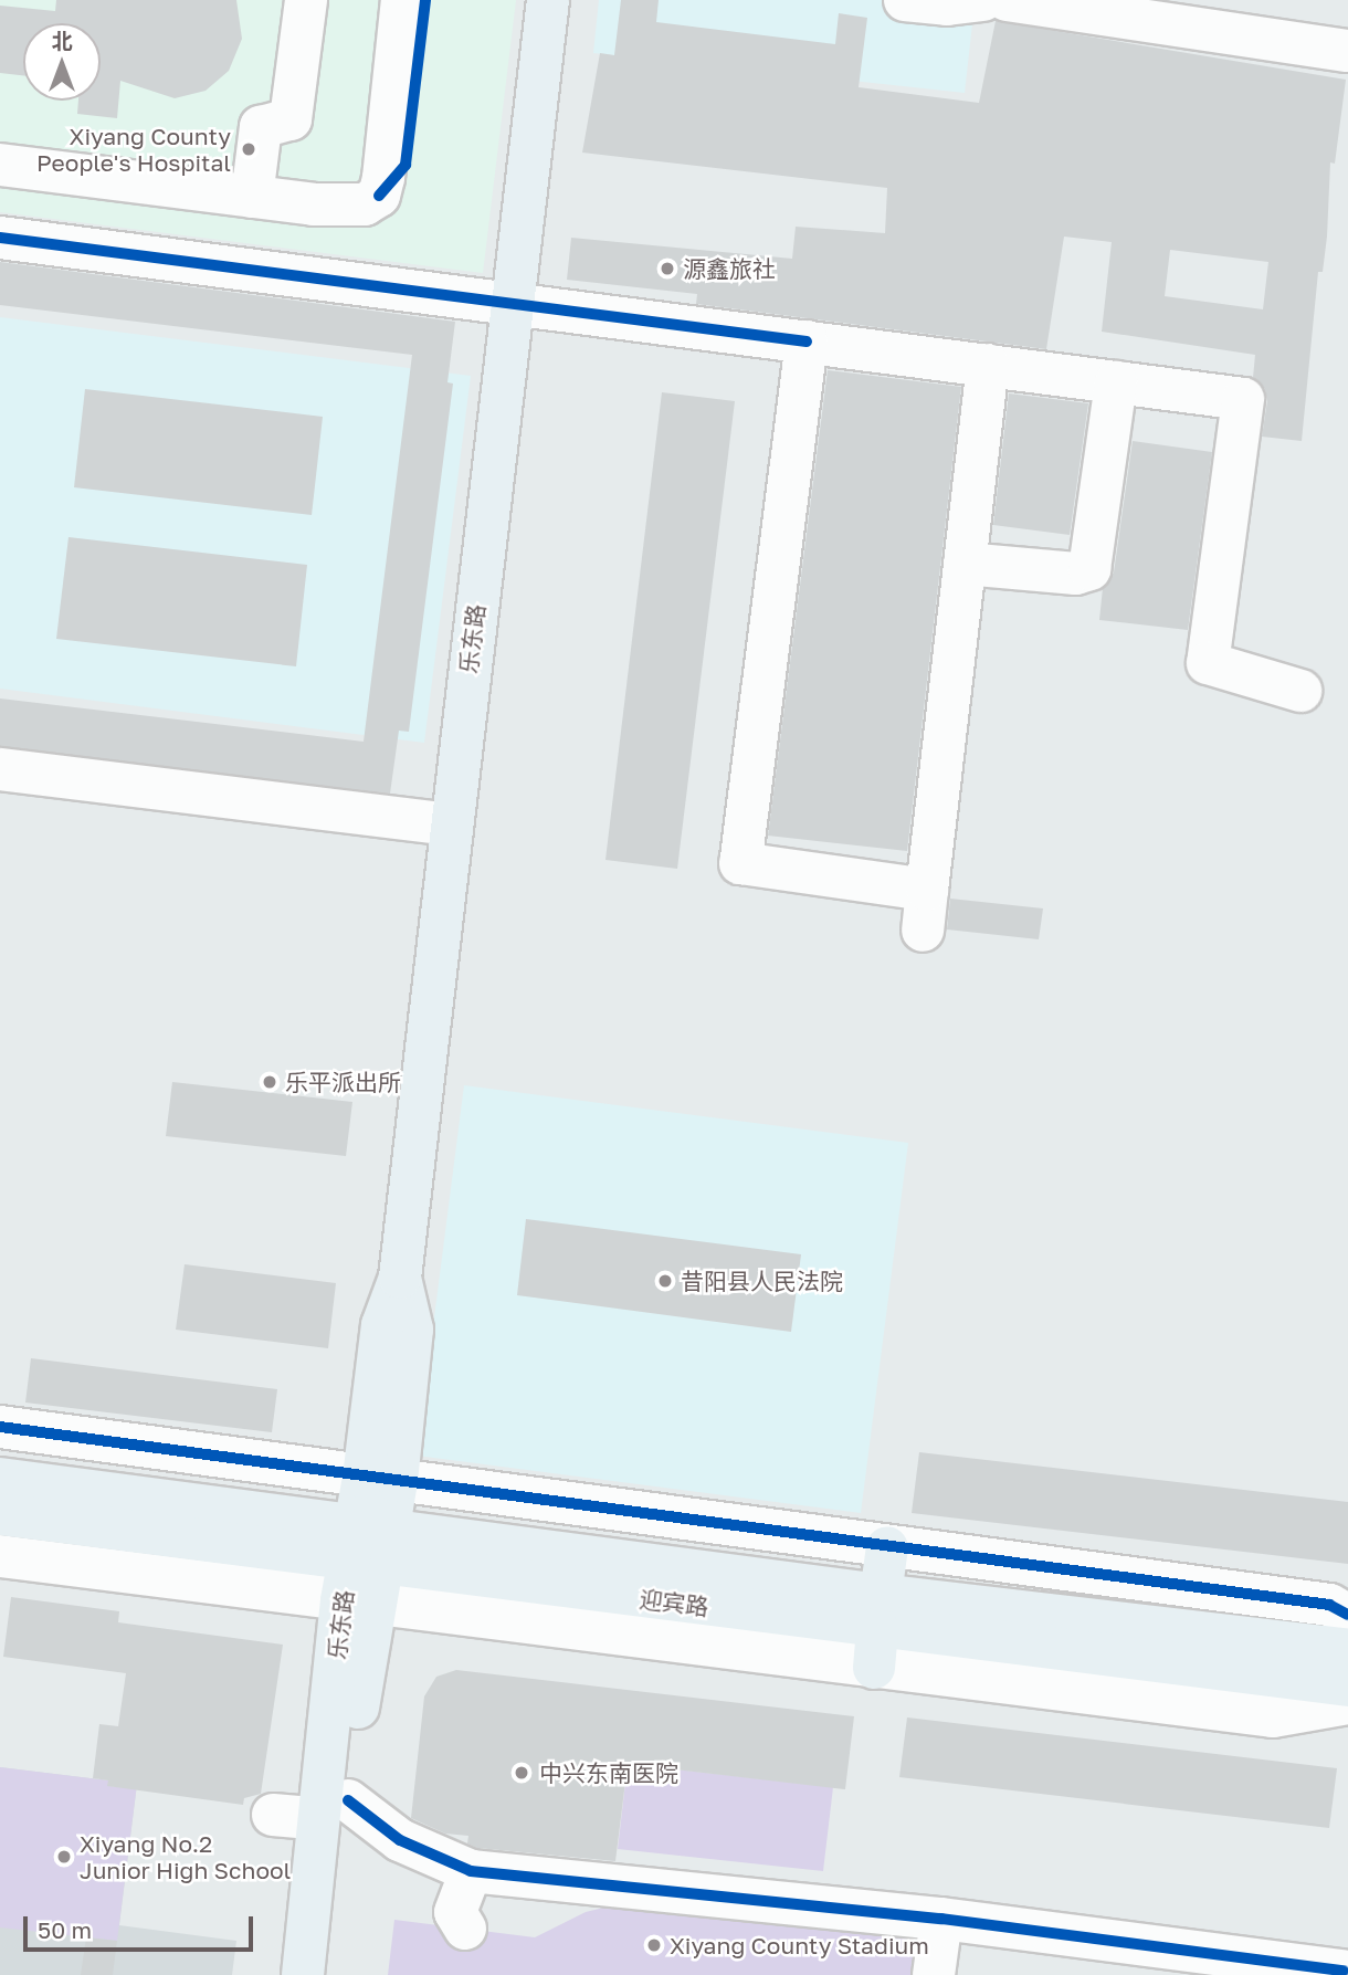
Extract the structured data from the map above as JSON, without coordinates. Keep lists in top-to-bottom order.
{
  "streets": {
    "main road": ["乐东路", "迎宾路"]
  },
  "crossings": [
    ["乐东路", "迎宾路"]
  ],
  "places": [
    "Xiyang County People's Hospital",
    "源鑫旅社",
    "乐平派出所",
    "昔阳县人民法院",
    "中兴东南医院",
    "Xiyang No.2 Junior High School",
    "Xiyang County Stadium"
  ],
  "scale_bar": "50 m",
  "north": "top"
}
